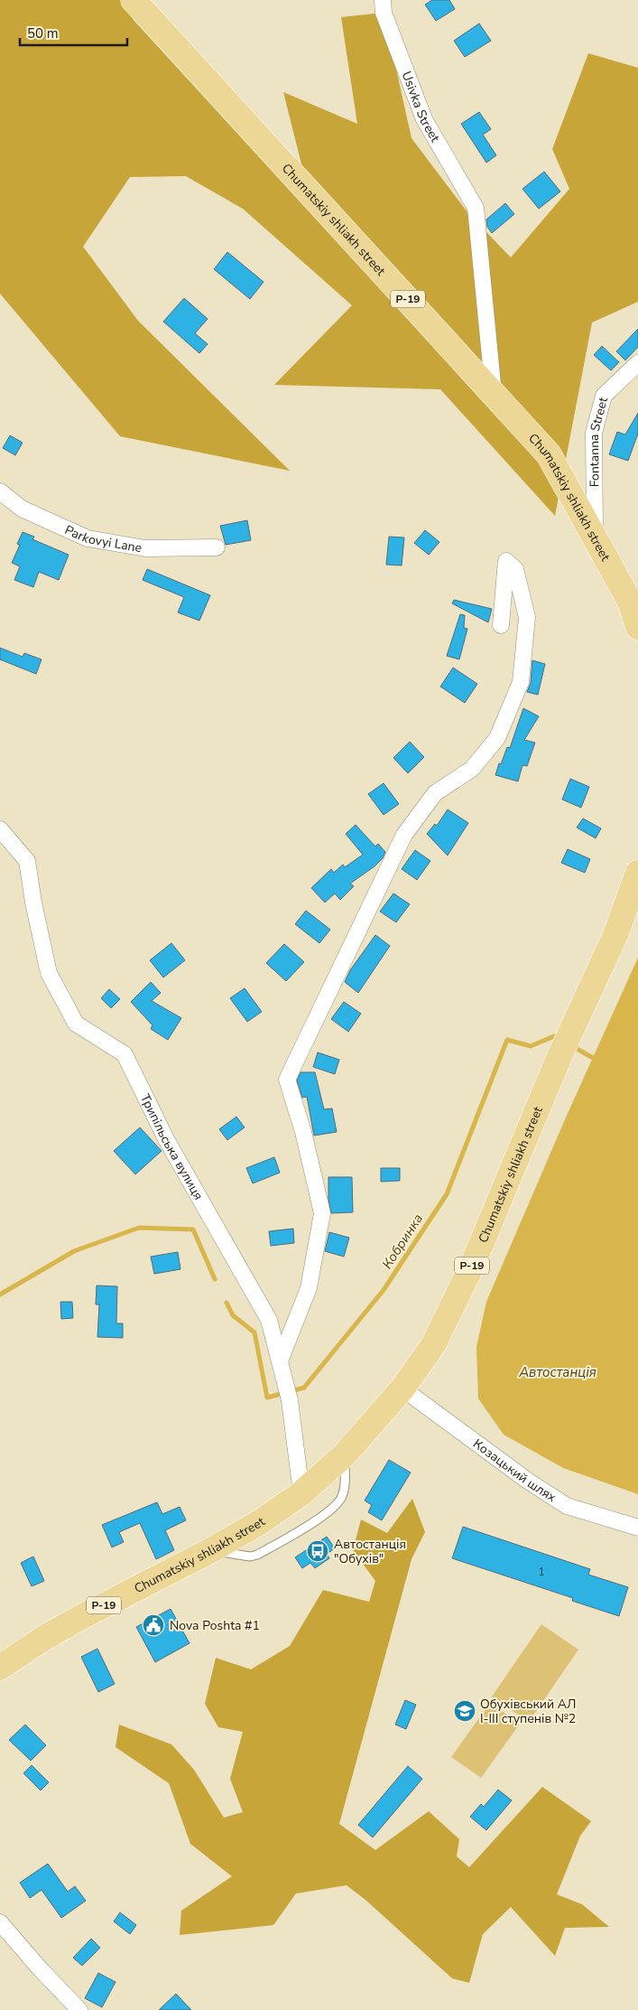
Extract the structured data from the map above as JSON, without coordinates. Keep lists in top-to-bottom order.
{
  "streets": {
    "main road": ["Chumatskiy shliakh street", "Р-19"],
    "street": [
      "Usivka Street",
      "Fontanna Street",
      "Parkovyi Lane",
      "Трипільська вулиця",
      "Козацький шлях"
    ]
  },
  "crossings": [
    ["Usivka Street", "Chumatskiy shliakh street"],
    ["Chumatskiy shliakh street", "Р-19"],
    ["Chumatskiy shliakh street", "Fontanna Street"],
    ["Chumatskiy shliakh street", "Трипільська вулиця"],
    ["Chumatskiy shliakh street", "Козацький шлях"],
    ["Р-19", "Трипільська вулиця"]
  ],
  "water": ["Кобринка", "Автостанція"],
  "places": {
    "bus stop": ["Автостанція \"Обухів\""],
    "public building": ["Nova Poshta #1"],
    "school or university": ["Обухівський АЛ І-ІІІ ступенів №2"]
  },
  "house_numbers": ["1"],
  "scale_bar": "50 m"
}
